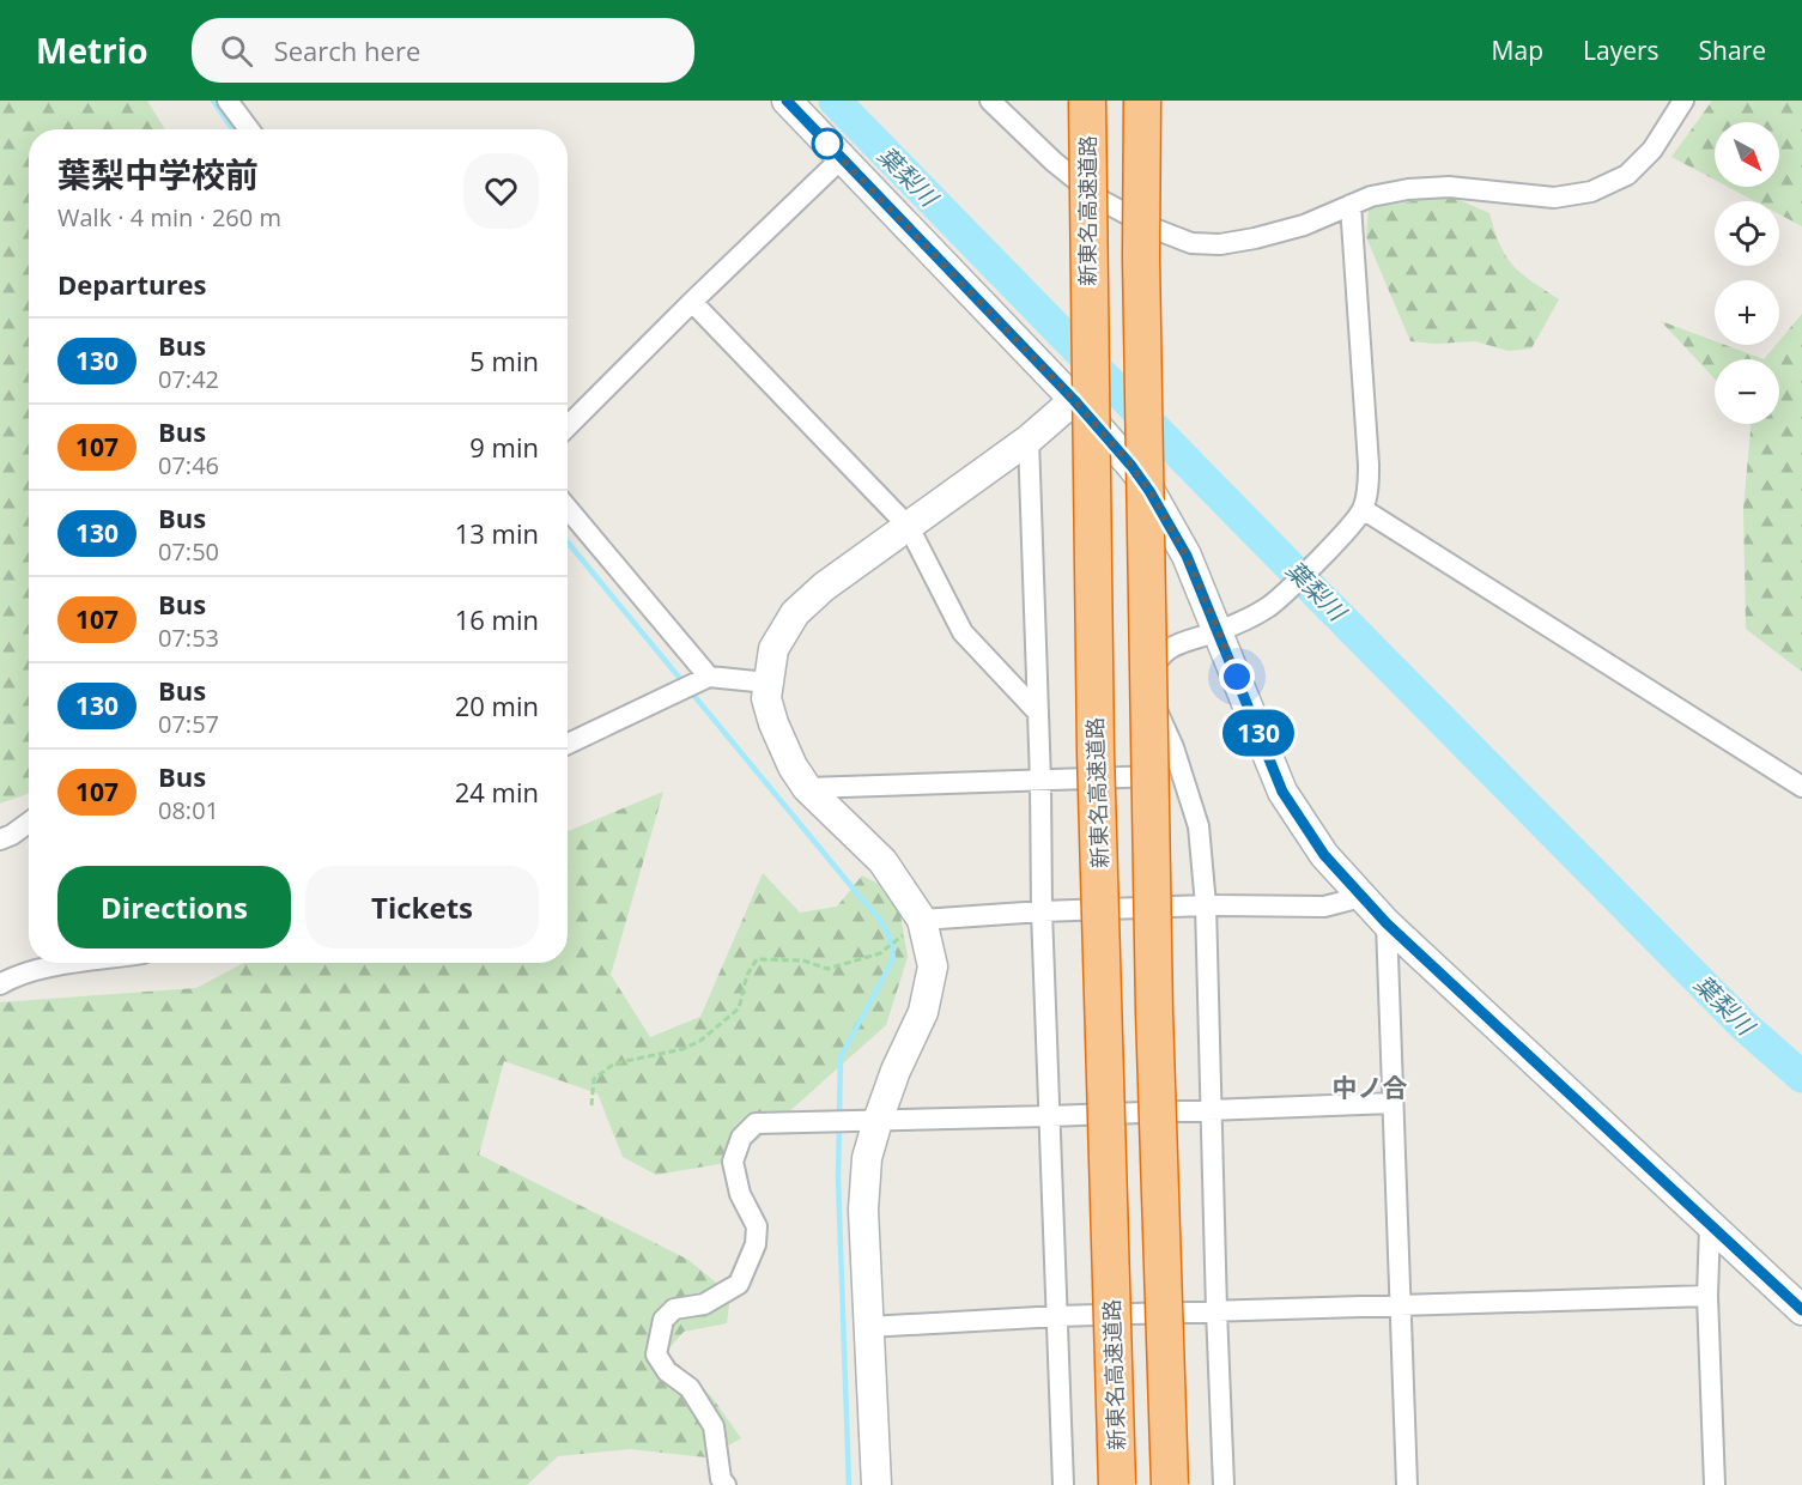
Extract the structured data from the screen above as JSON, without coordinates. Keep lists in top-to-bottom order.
{
  "streets": {
    "highway": ["新東名高速道路"]
  },
  "districts": ["中ノ合"],
  "water": ["葉梨川"],
  "lines": ["bus line 130"],
  "north": "bottom right",
  "page": {
    "header": "Metrio",
    "search": "Search here",
    "nav": ["Map", "Layers", "Share"],
    "on_map": "130",
    "map_buttons": ["+", "−"],
    "heading": [
      ["葉梨中学校前", "Walk · 4 min · 260 m"],
      "Departures"
    ],
    "list": [
      {
        "mark": "130",
        "name": "Bus",
        "note": "07:42",
        "value": "5 min"
      },
      {
        "mark": "107",
        "name": "Bus",
        "note": "07:46",
        "value": "9 min"
      },
      {
        "mark": "130",
        "name": "Bus",
        "note": "07:50",
        "value": "13 min"
      },
      {
        "mark": "107",
        "name": "Bus",
        "note": "07:53",
        "value": "16 min"
      },
      {
        "mark": "130",
        "name": "Bus",
        "note": "07:57",
        "value": "20 min"
      },
      {
        "mark": "107",
        "name": "Bus",
        "note": "08:01",
        "value": "24 min"
      }
    ],
    "buttons": ["Directions", "Tickets"]
  }
}
